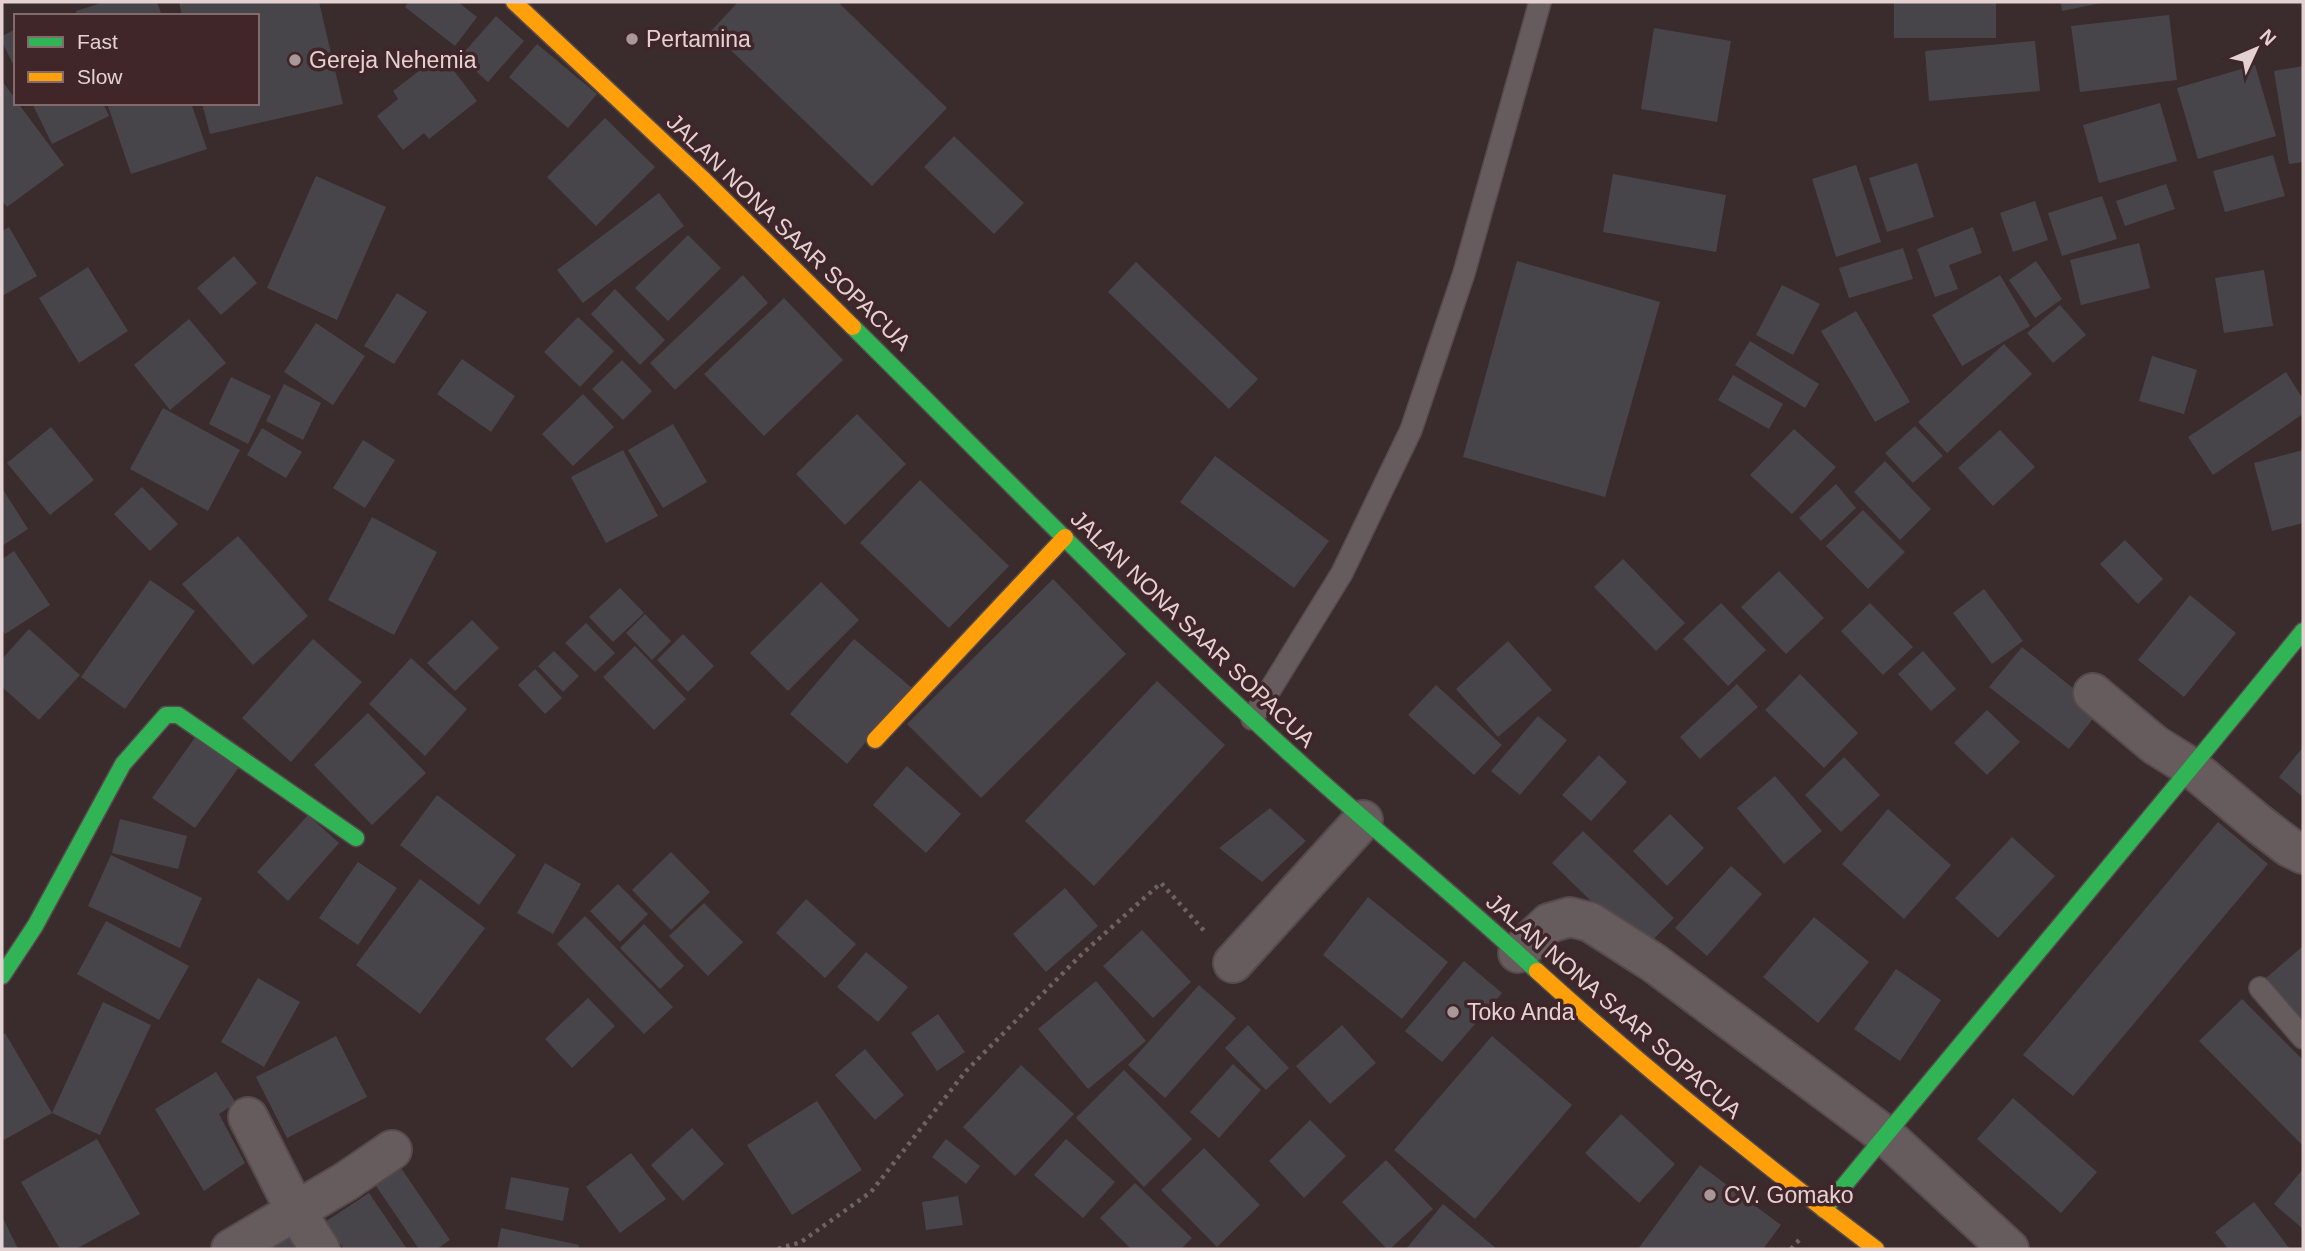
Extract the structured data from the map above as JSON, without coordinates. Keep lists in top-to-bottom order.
{
  "streets": {
    "main road": ["JALAN NONA SAAR SOPACUA"]
  },
  "places": [
    "Pertamina",
    "Gereja Nehemia",
    "Toko Anda",
    "CV. Gomako"
  ],
  "legend": ["Fast", "Slow"],
  "north": "top right"
}
